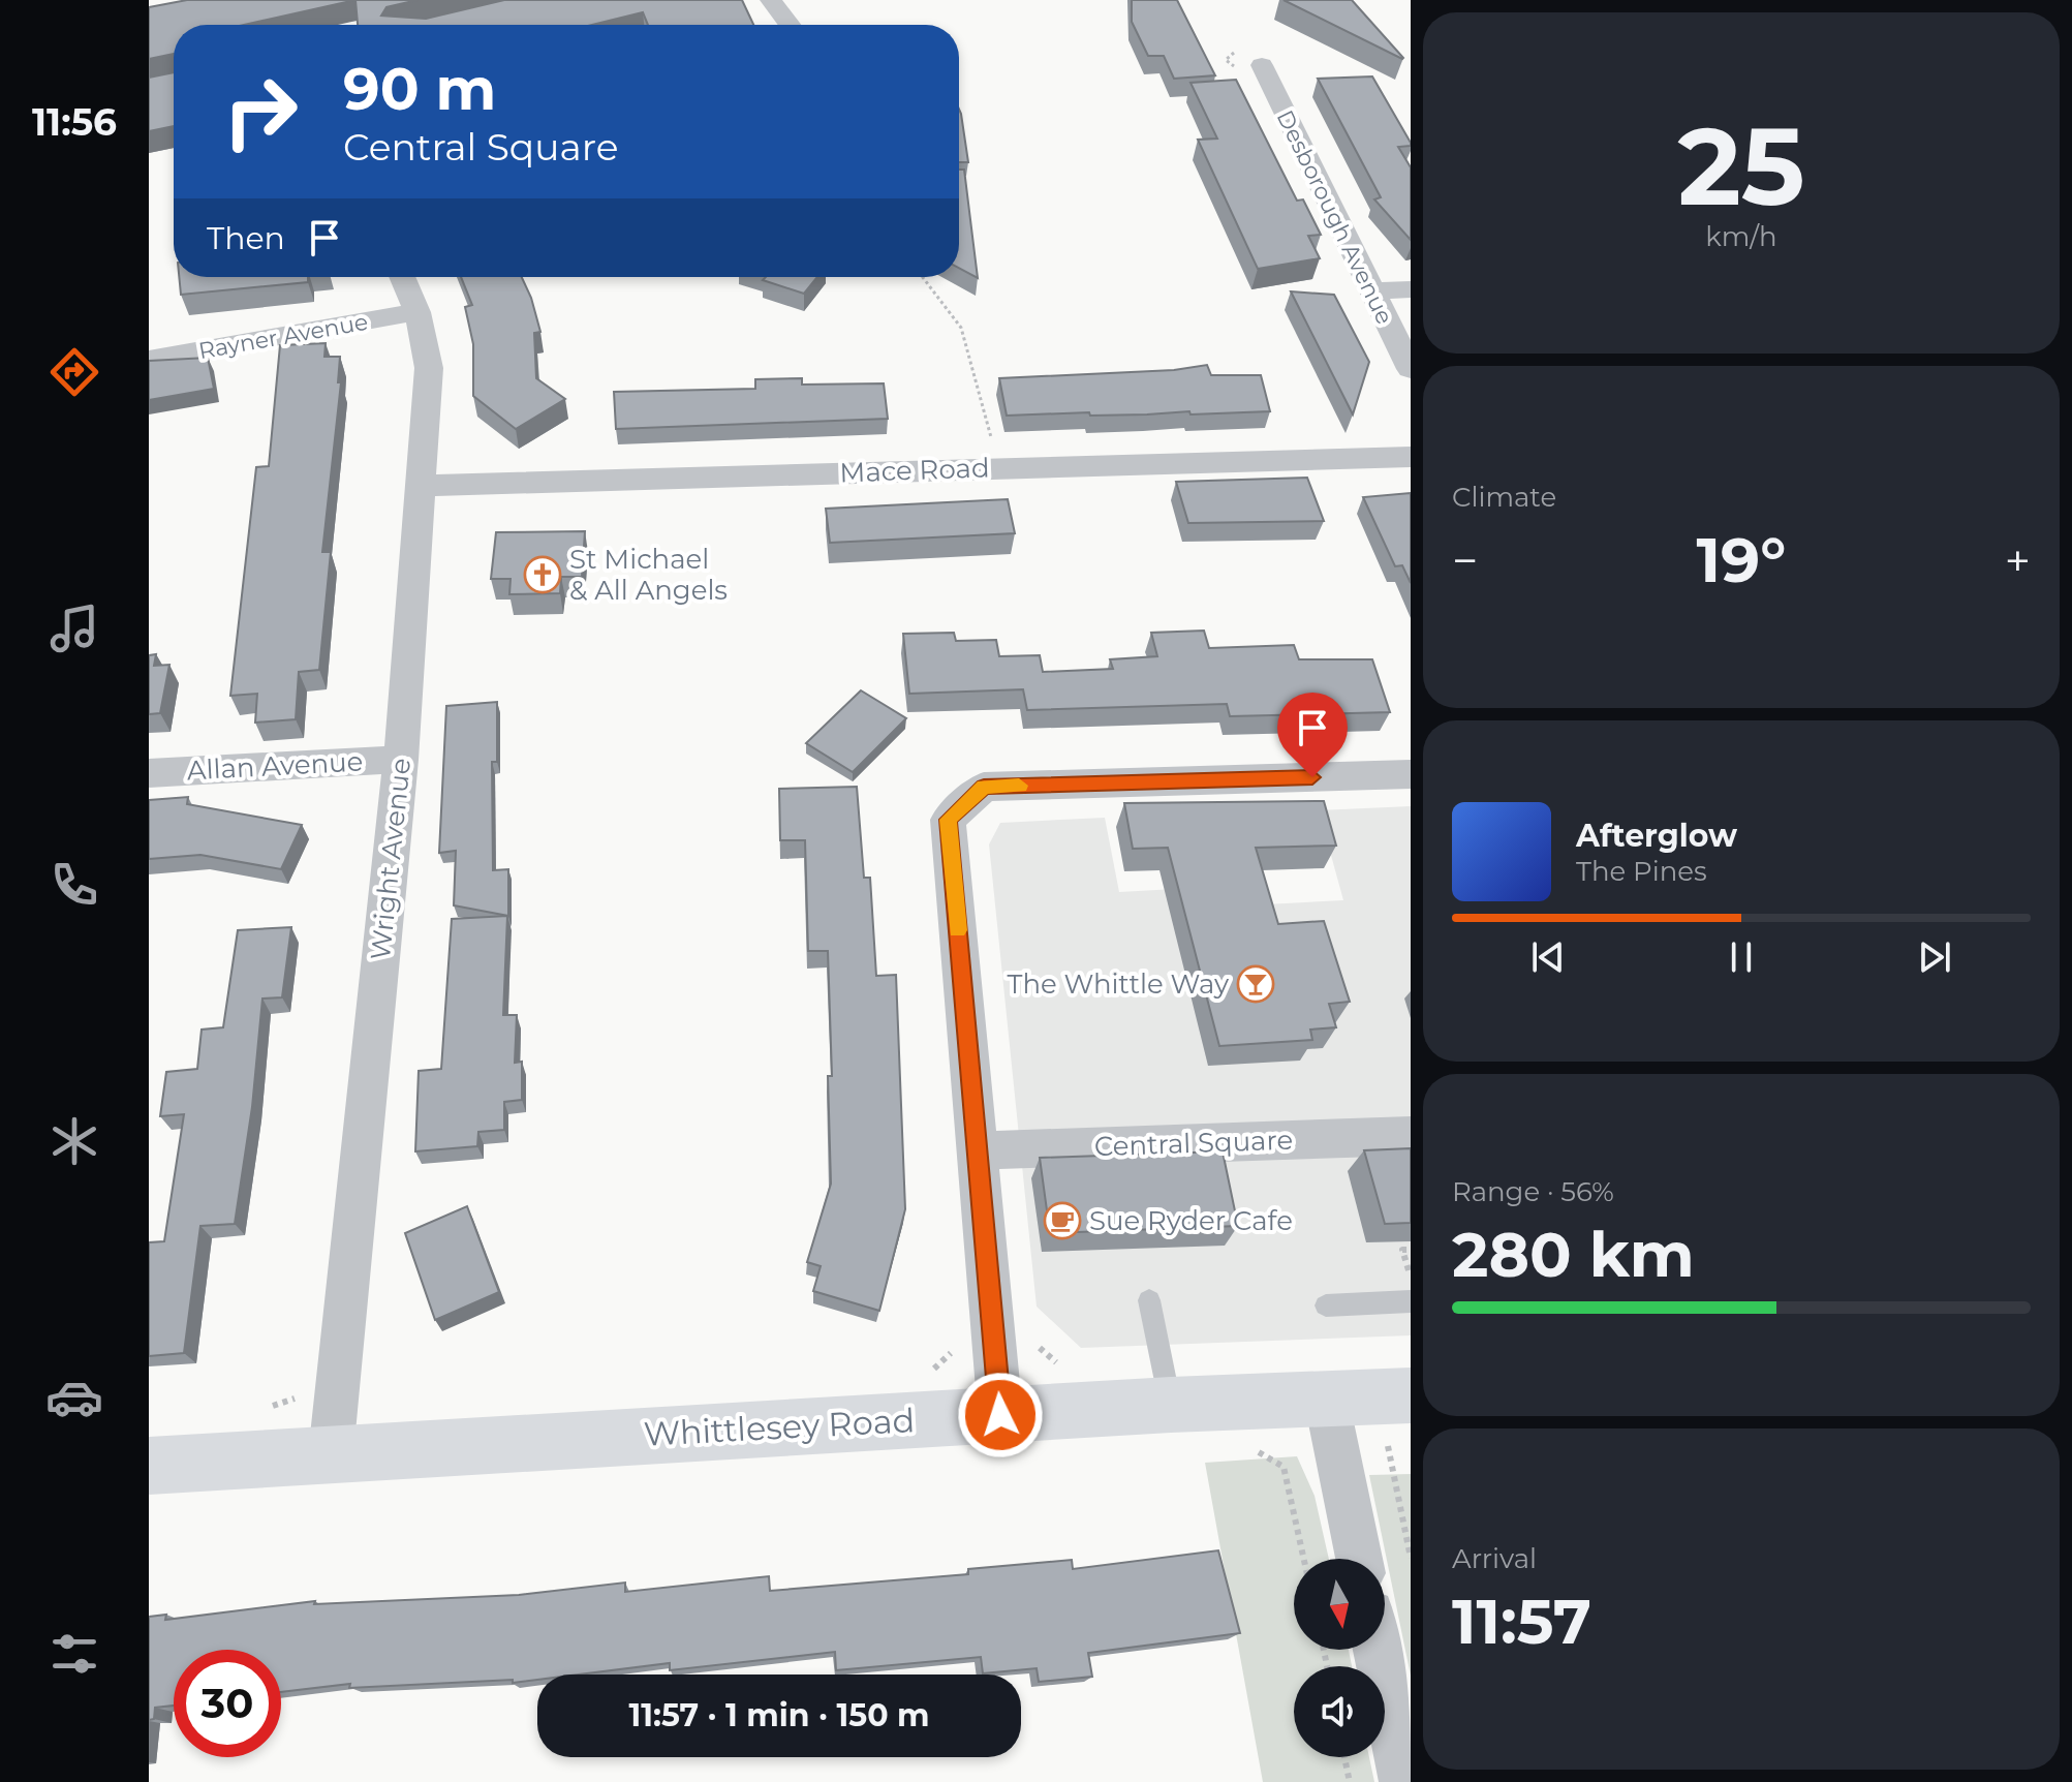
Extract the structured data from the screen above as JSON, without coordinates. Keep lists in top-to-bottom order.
{
  "streets": {
    "main road": ["Whittlesey Road"],
    "street": [
      "Desborough Avenue",
      "Rayner Avenue",
      "Mace Road",
      "Allan Avenue",
      "Wright Avenue",
      "Central Square"
    ]
  },
  "crossings": [
    ["Rayner Avenue", "Wright Avenue"],
    ["Mace Road", "Wright Avenue"],
    ["Allan Avenue", "Wright Avenue"],
    ["Wright Avenue", "Whittlesey Road"]
  ],
  "places": {
    "church": ["St Michael & All Angels"],
    "bar": ["The Whittle Way"],
    "cafe": ["Sue Ryder Cafe"]
  },
  "north": "bottom",
  "page": {
    "tabs": "11:56",
    "tile": [
      ["25", "km/h"],
      "Climate",
      ["Range · 56%", "280 km"],
      ["Arrival", "11:57"]
    ],
    "turn": ["90 m", "Central Square"],
    "then": "Then",
    "heat": ["−", "19°", "+"],
    "song": ["Afterglow", "The Pines"],
    "limit": "30",
    "trip": "11:57 · 1 min · 150 m"
  }
}
